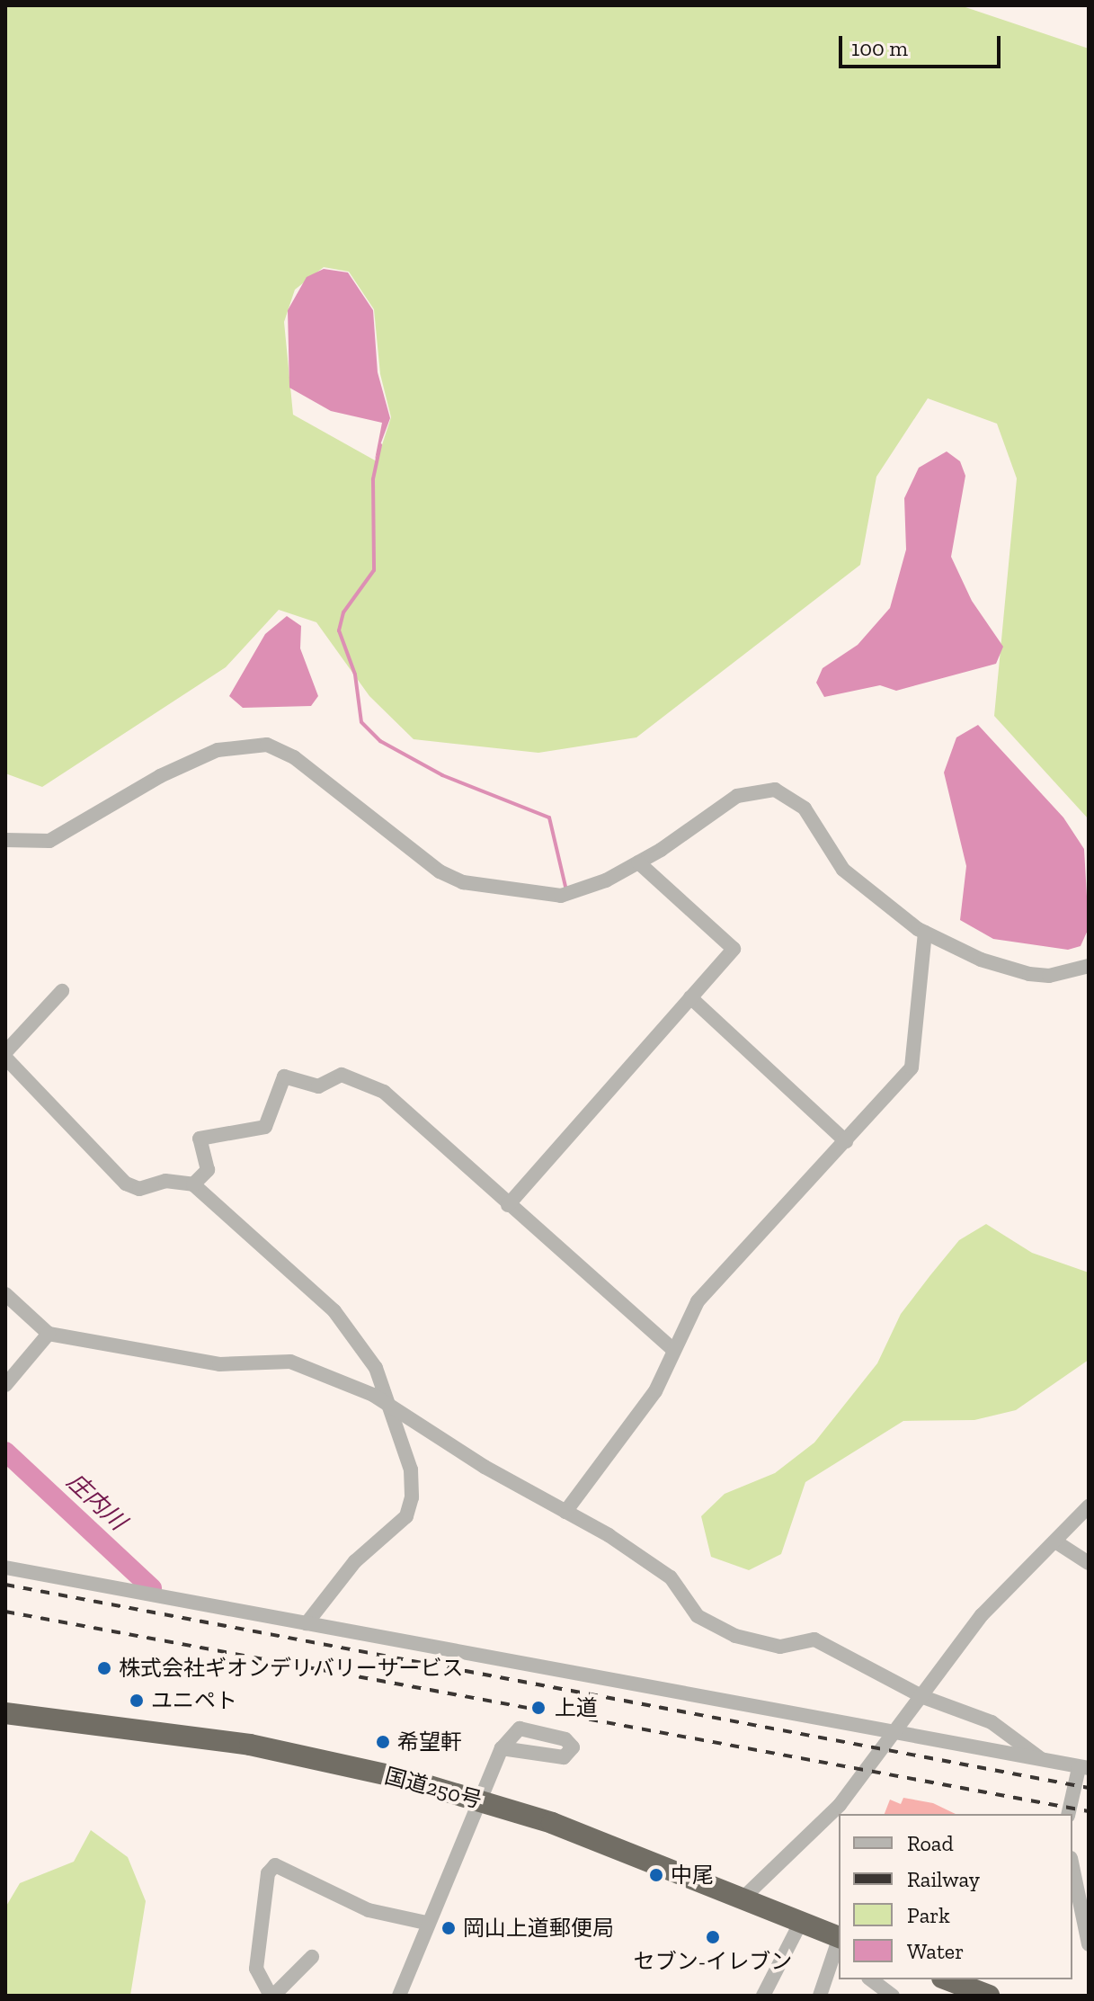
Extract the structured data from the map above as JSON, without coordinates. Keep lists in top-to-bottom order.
{
  "streets": {
    "highway": ["国道250号"]
  },
  "water": ["庄内川"],
  "places": [
    "株式会社ギオンデリバリーサービス",
    "ユニペト",
    "上道",
    "希望軒",
    "中尾",
    "岡山上道郵便局",
    "セブン-イレブン"
  ],
  "legend": [
    "Road",
    "Railway",
    "Park",
    "Water"
  ],
  "scale_bar": "100 m"
}
